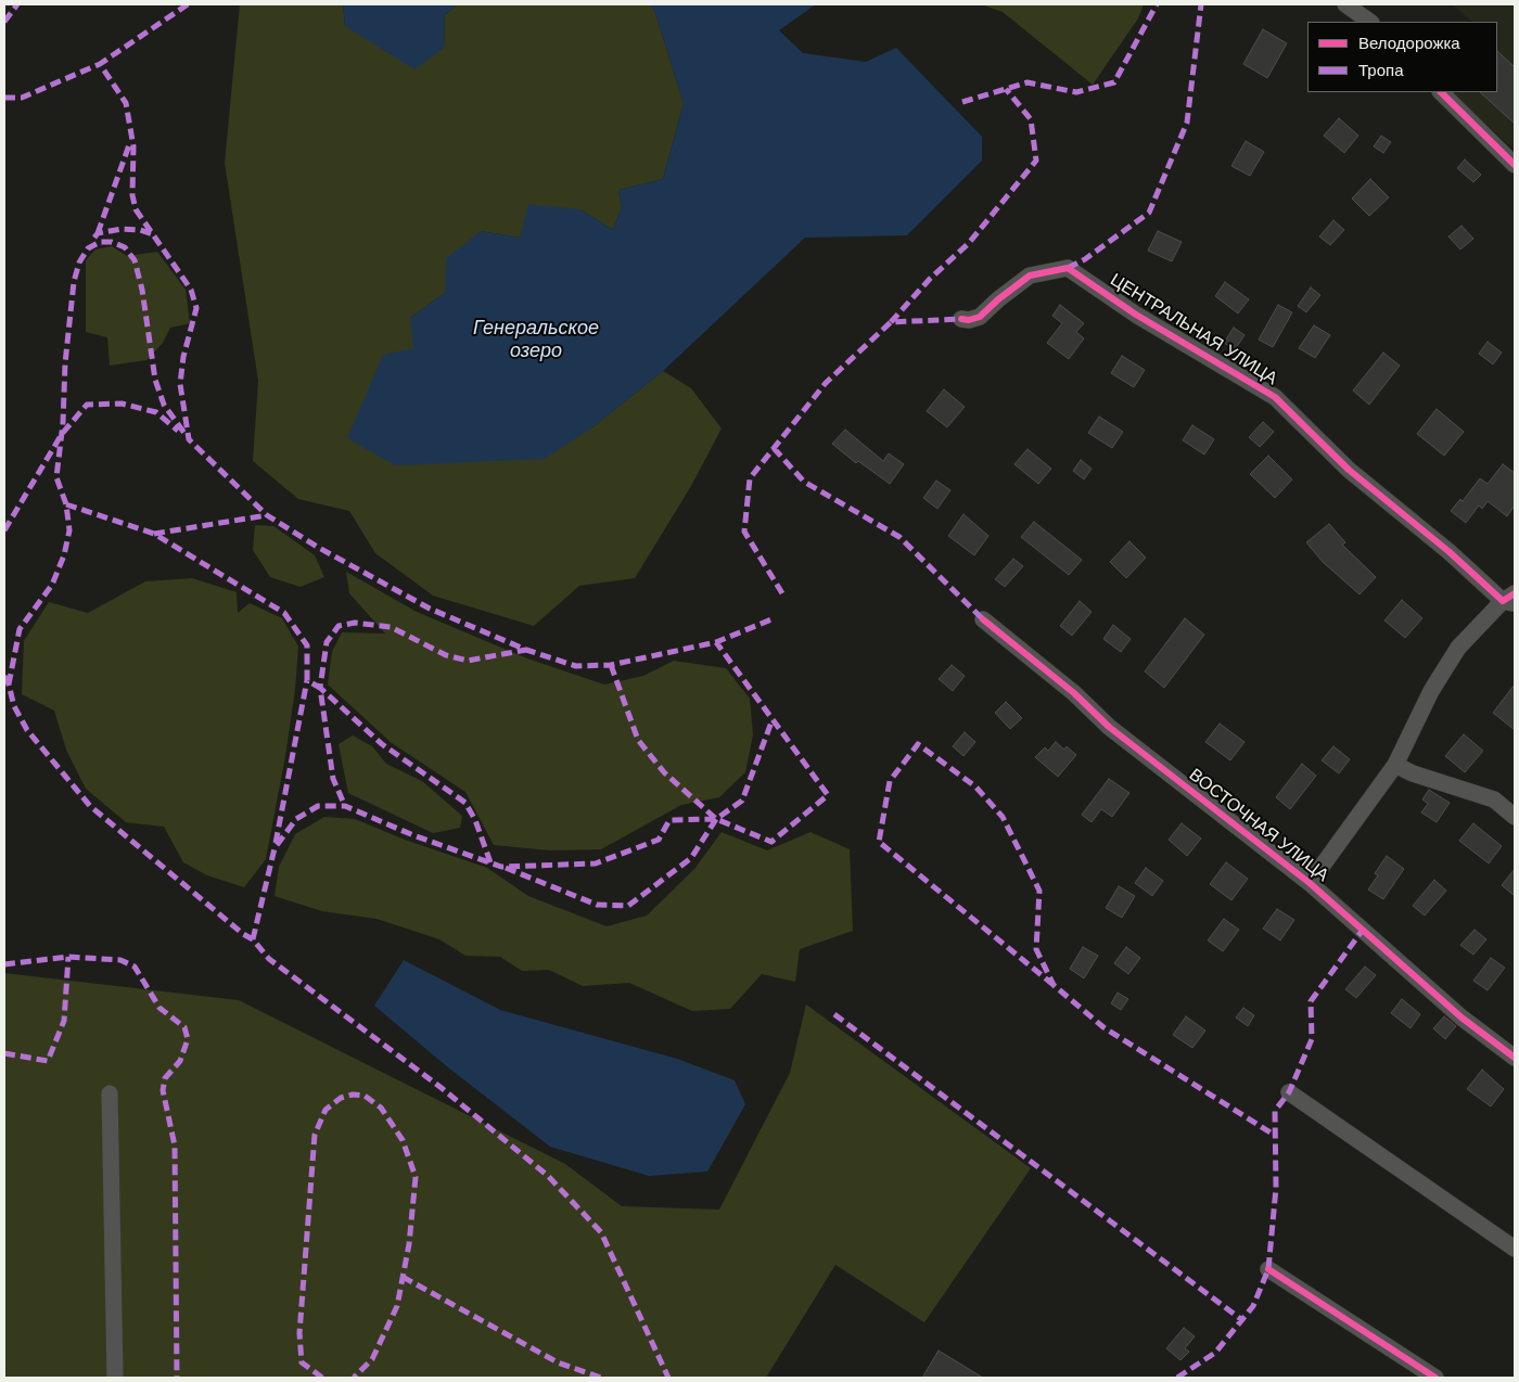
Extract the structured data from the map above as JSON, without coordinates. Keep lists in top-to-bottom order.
{
  "streets": {
    "street": ["ЦЕНТРАЛЬНАЯ УЛИЦА", "ВОСТОЧНАЯ УЛИЦА"]
  },
  "water": ["Генеральское озеро"],
  "legend": ["Велодорожка", "Тропа"]
}
